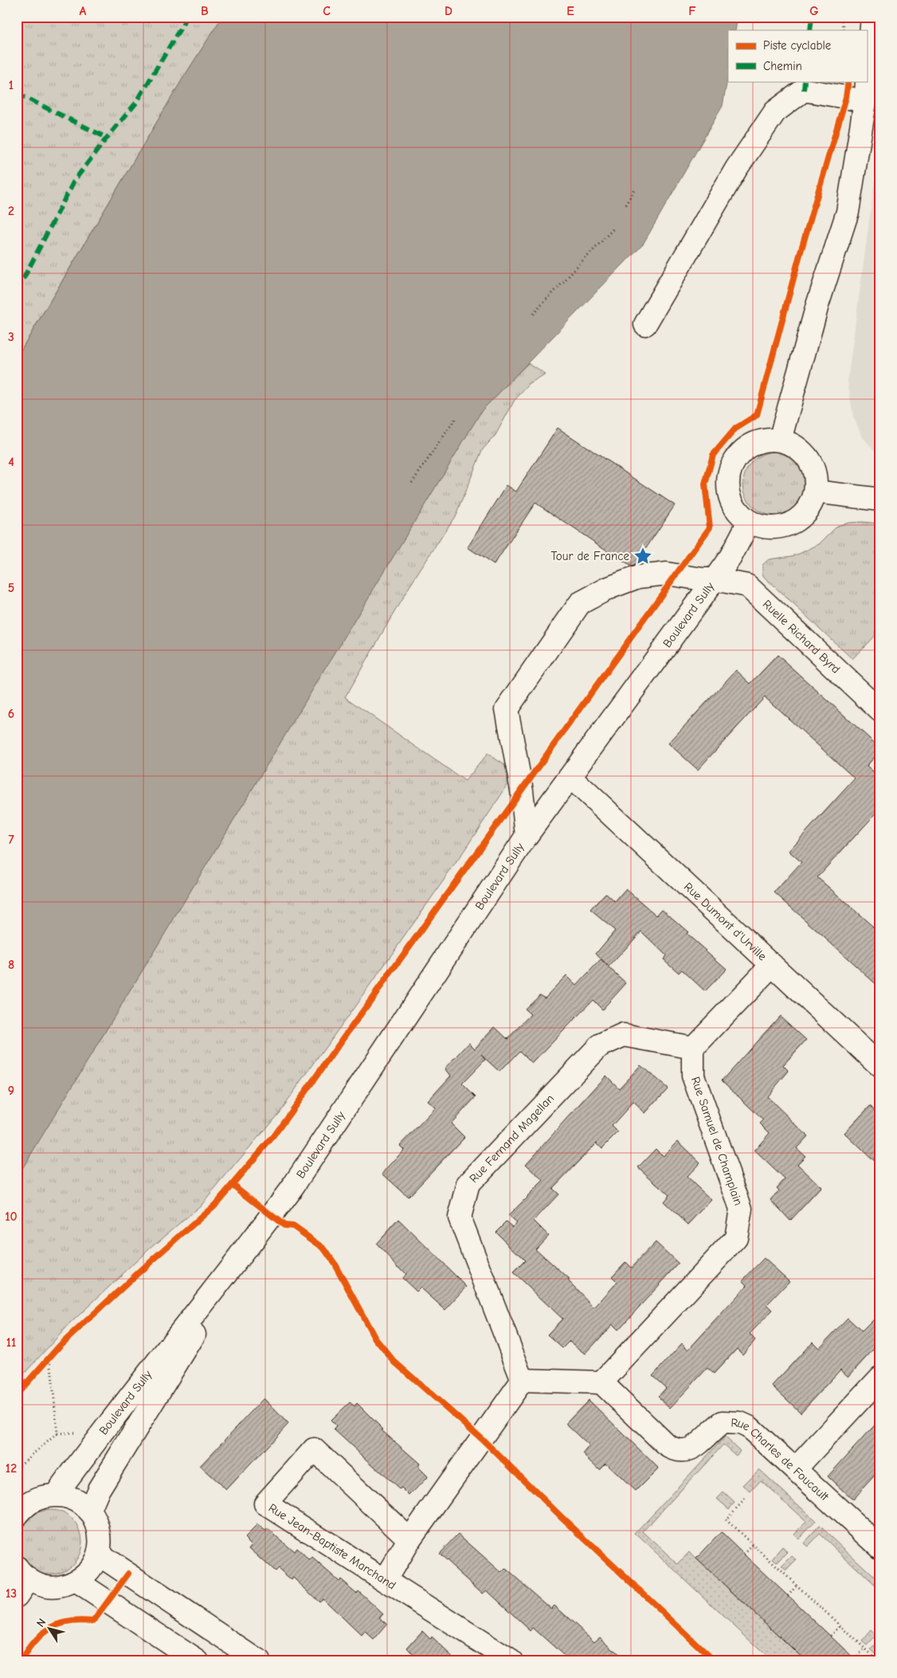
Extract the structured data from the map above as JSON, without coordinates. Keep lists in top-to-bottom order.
{
  "streets": {
    "street": [
      "Boulevard Sully",
      "Ruelle Richard Byrd",
      "Rue Dumont d'Urville",
      "Rue Fernand Magellan",
      "Rue Samuel de Champlain",
      "Rue Charles de Foucault",
      "Rue Jean-Baptiste Marchand"
    ]
  },
  "crossings": [
    ["Boulevard Sully", "Ruelle Richard Byrd"],
    ["Boulevard Sully", "Rue Dumont d'Urville"],
    ["Rue Fernand Magellan", "Rue Samuel de Champlain"],
    ["Rue Samuel de Champlain", "Rue Charles de Foucault"]
  ],
  "places": {
    "place": ["Tour de France"]
  },
  "legend": ["Piste cyclable", "Chemin"],
  "north": "top left",
  "grid": {
    "columns": [
      "A",
      "B",
      "C",
      "D",
      "E",
      "F",
      "G"
    ],
    "rows": [
      "1",
      "2",
      "3",
      "4",
      "5",
      "6",
      "7",
      "8",
      "9",
      "10",
      "11",
      "12",
      "13"
    ]
  }
}
